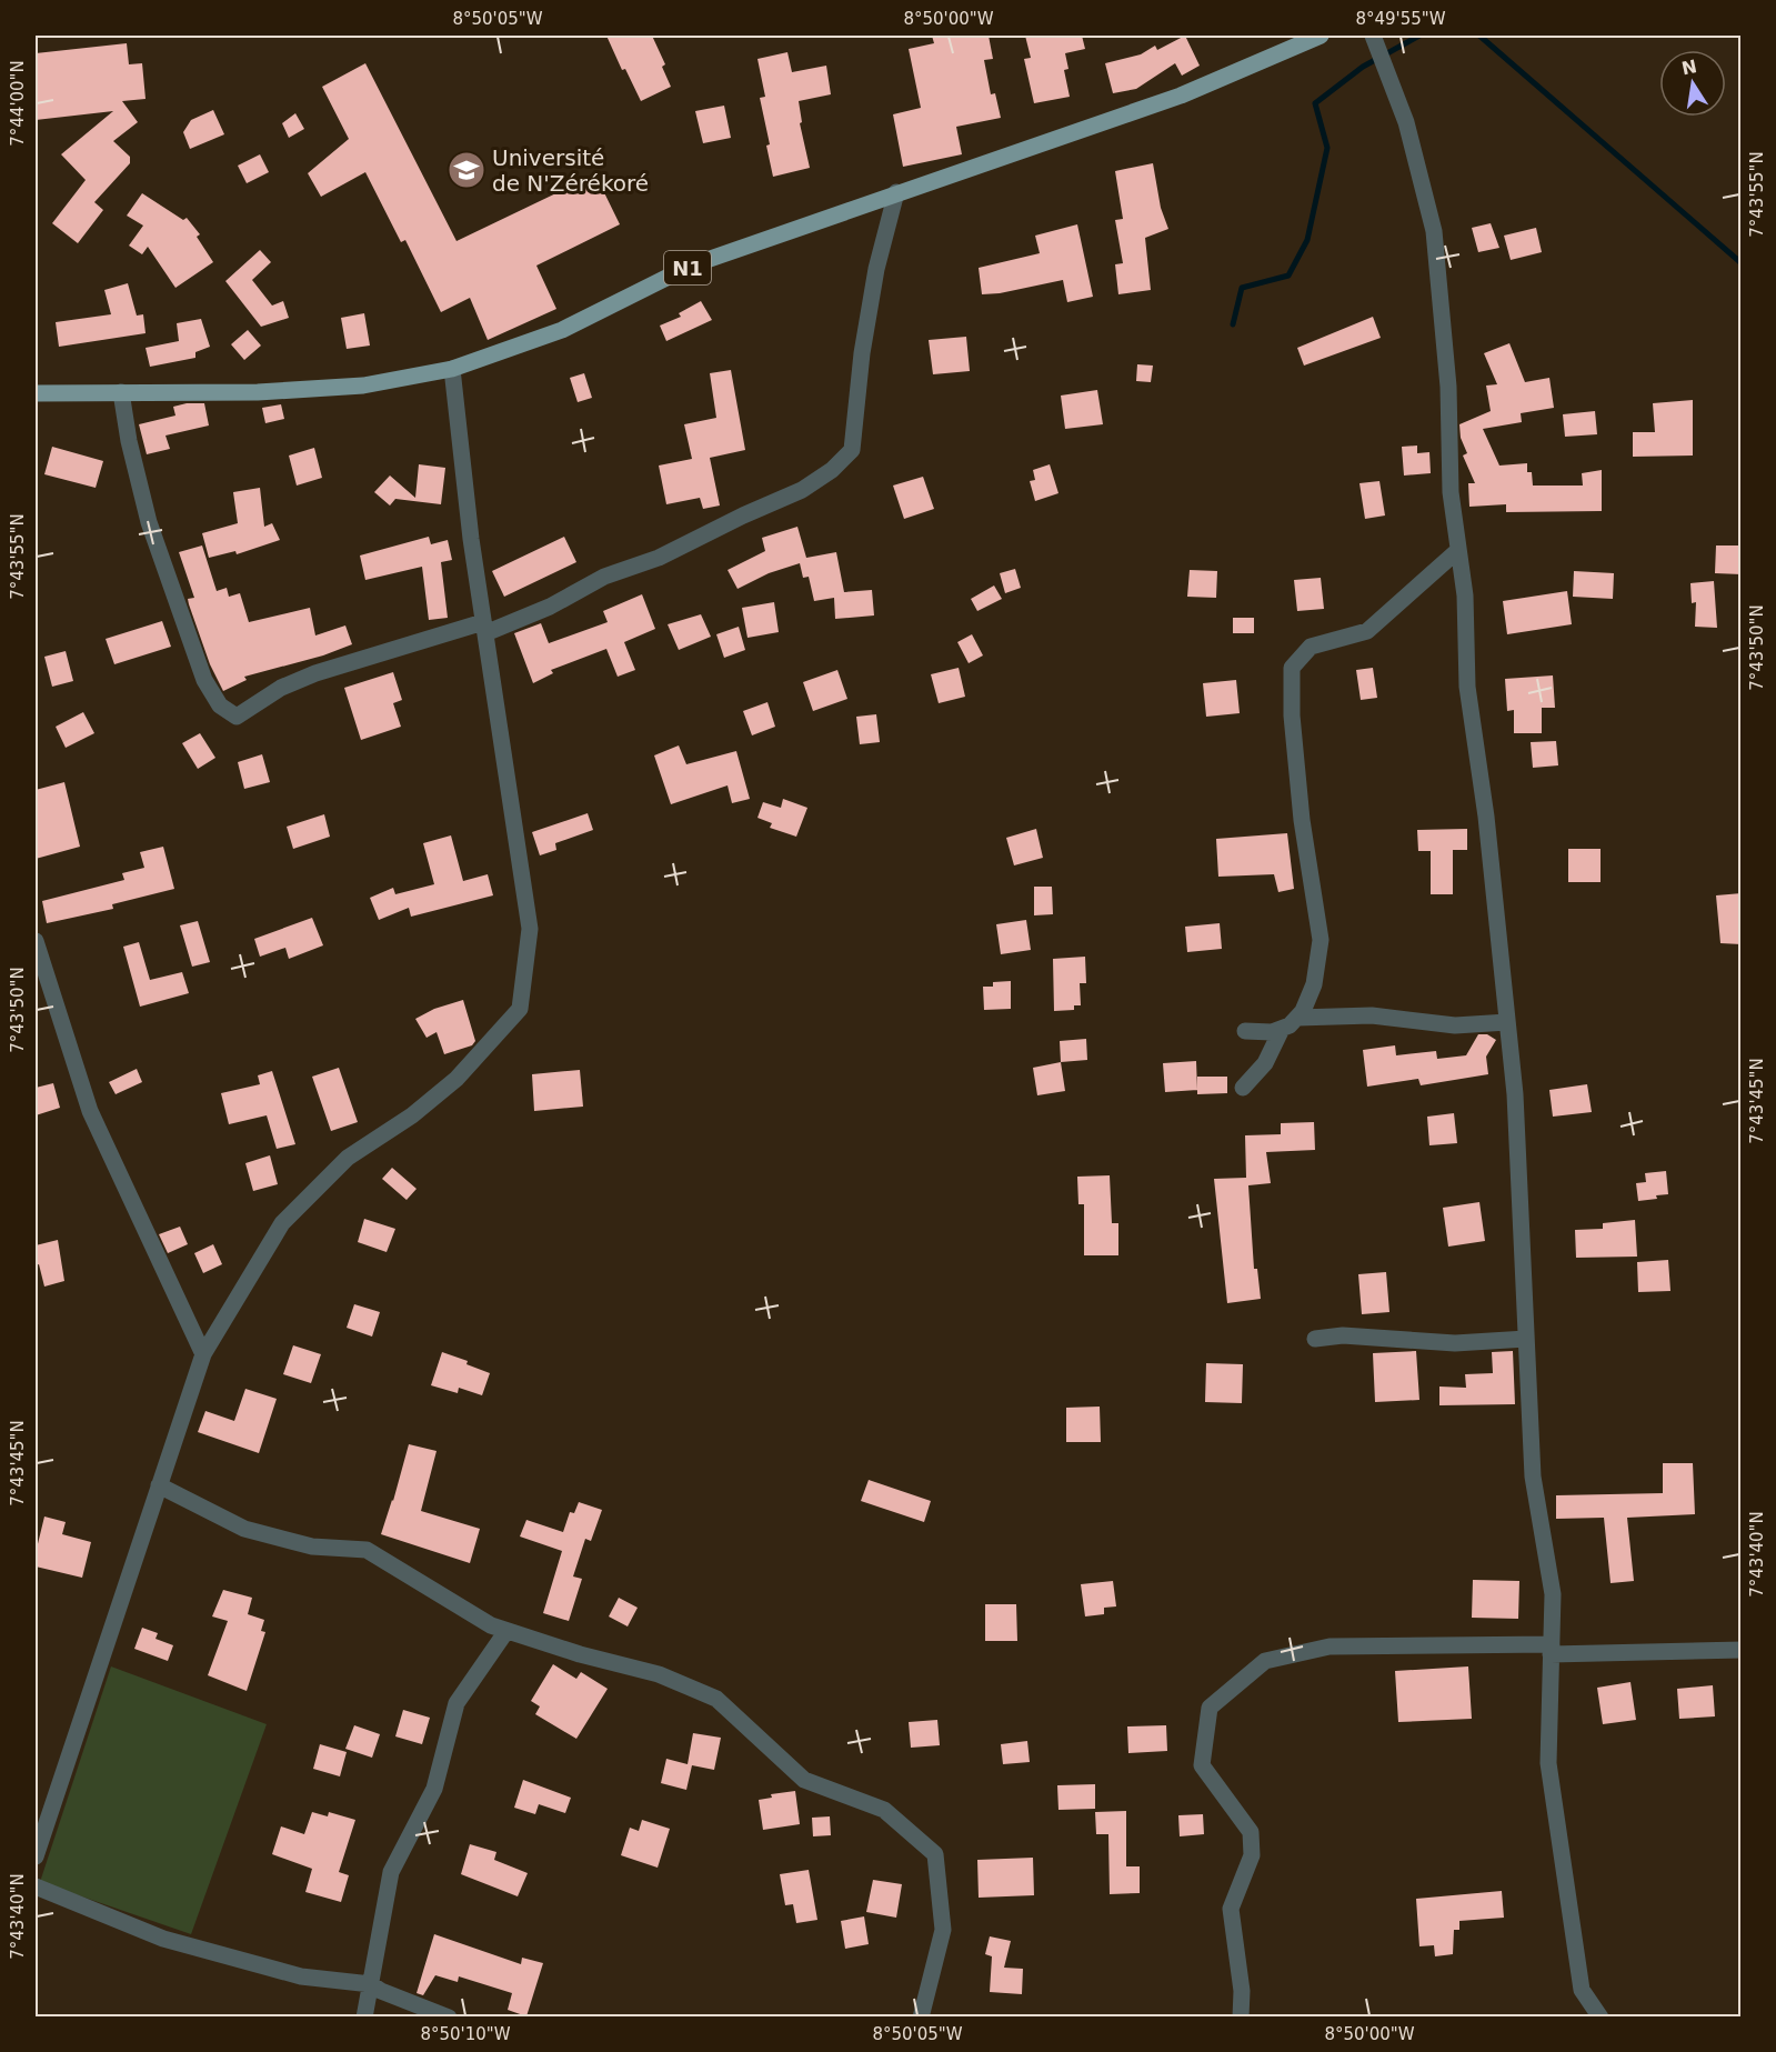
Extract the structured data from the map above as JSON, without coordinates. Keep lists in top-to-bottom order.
{
  "streets": {
    "main road": ["N1"]
  },
  "places": {
    "school or university": ["Université de N'Zérékoré"]
  },
  "north": "top",
  "coordinates": [
    "8°50'05\"W",
    "8°50'00\"W",
    "8°49'55\"W",
    "7°44'00\"N",
    "7°43'55\"N",
    "7°43'50\"N",
    "7°43'45\"N",
    "7°43'40\"N",
    "8°50'10\"W"
  ]
}
